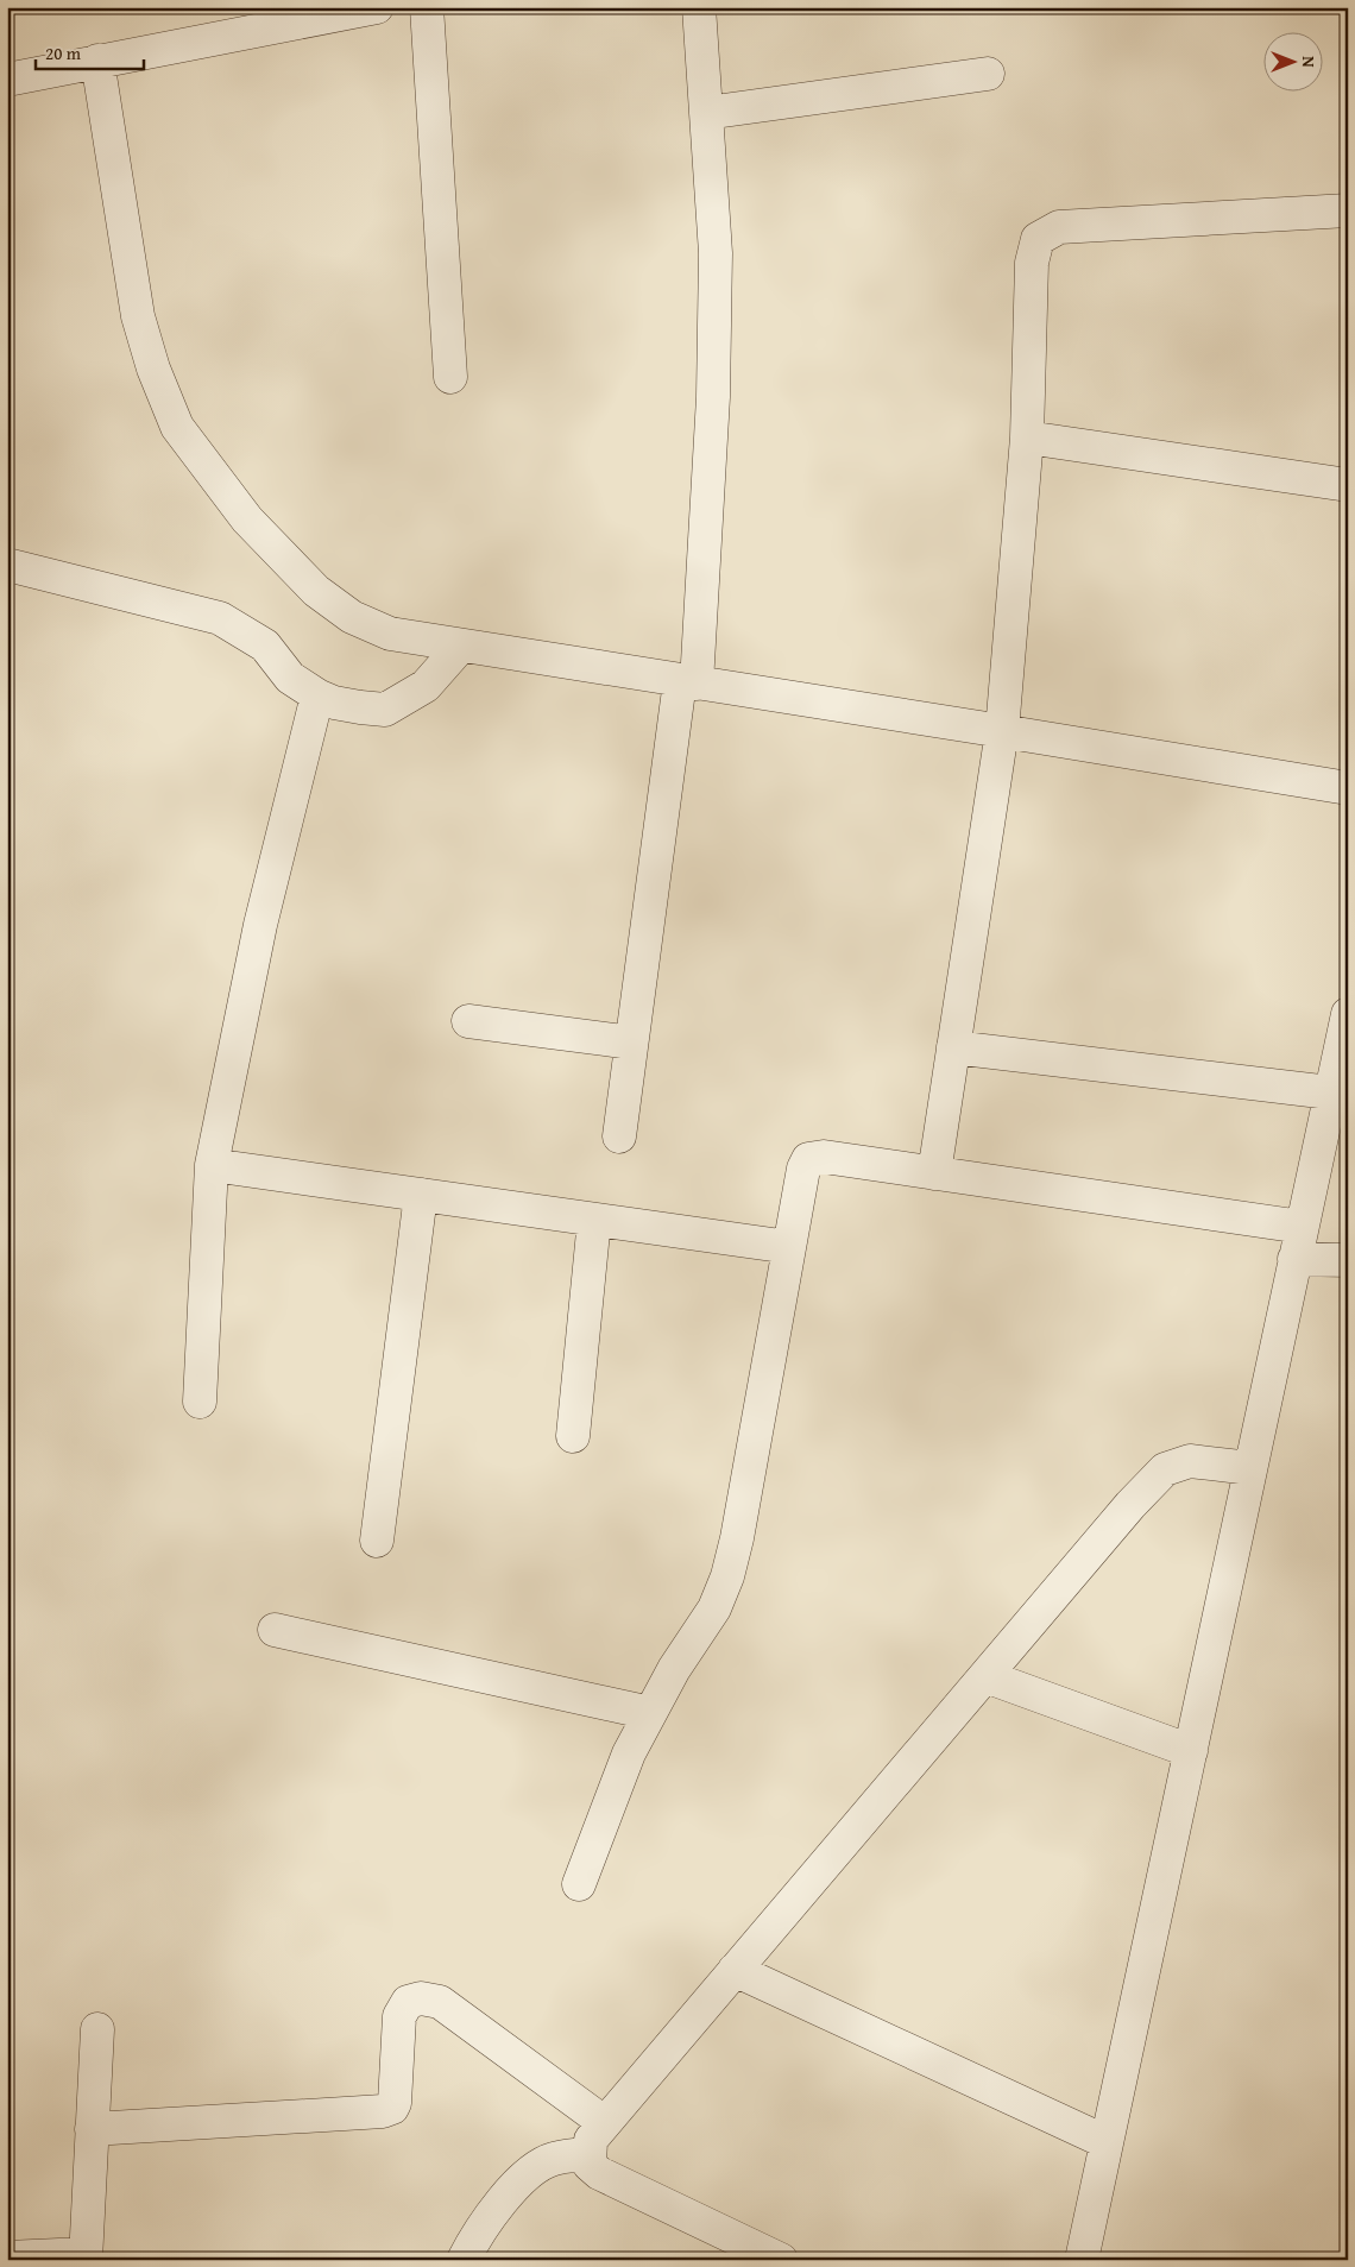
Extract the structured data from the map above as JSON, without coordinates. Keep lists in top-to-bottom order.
{
  "scale_bar": "20 m",
  "north": "right"
}
